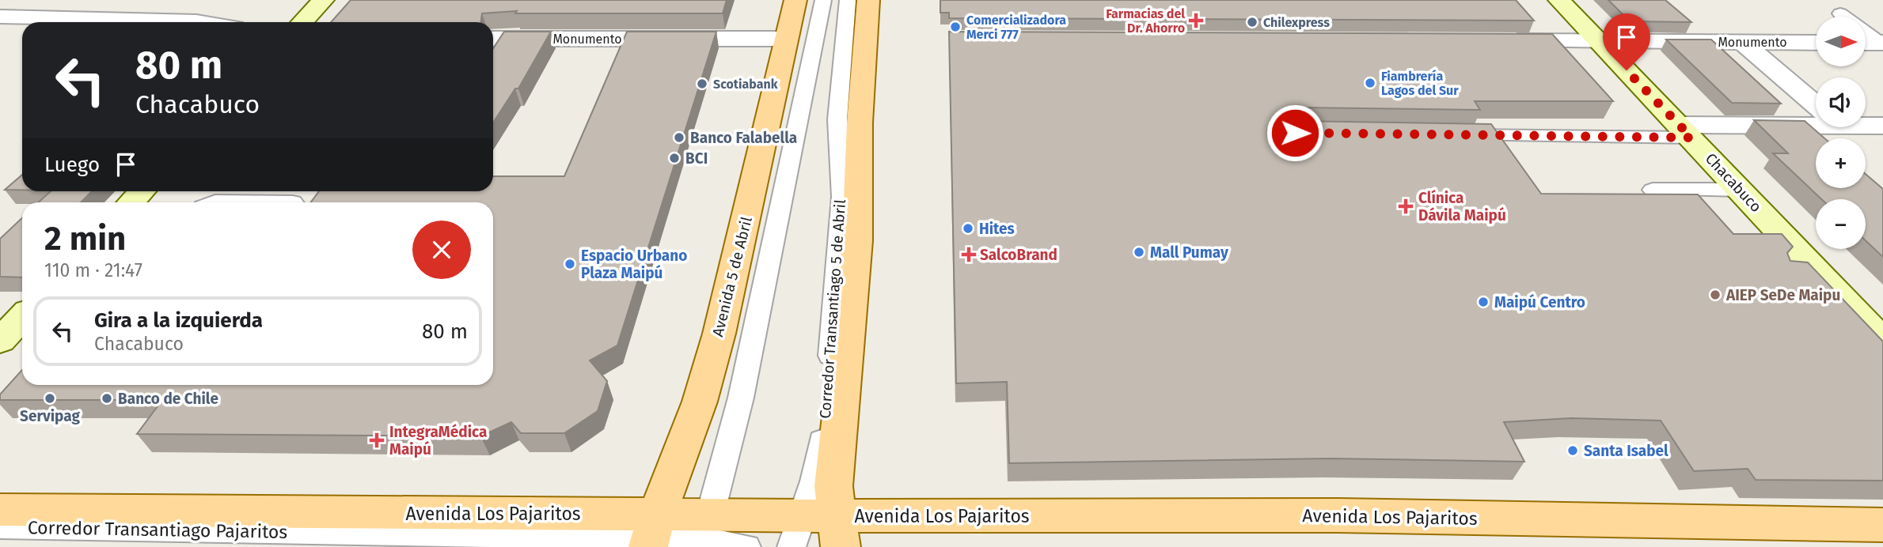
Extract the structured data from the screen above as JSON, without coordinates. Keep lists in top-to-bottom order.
{
  "streets": {
    "main road": ["Chacabuco", "Avenida 5 de Abril", "Avenida Los Pajaritos"],
    "street": ["Monumento"],
    "lane": ["Corredor Transantiago 5 de Abril", "Corredor Transantiago Pajaritos"]
  },
  "crossings": [
    ["Monumento", "Chacabuco"],
    ["Monumento", "Avenida 5 de Abril"],
    ["Avenida 5 de Abril", "Avenida Los Pajaritos"],
    ["Avenida 5 de Abril", "Corredor Transantiago Pajaritos"],
    ["Corredor Transantiago 5 de Abril", "Avenida Los Pajaritos"],
    ["Avenida Los Pajaritos", "Corredor Transantiago Pajaritos"]
  ],
  "places": {
    "health": [
      "Farmacias del Dr. Ahorro",
      "Clínica Dávila Maipú",
      "SalcoBrand",
      "IntegraMédica Maipú"
    ],
    "other": [
      "Chilexpress",
      "Comercializadora Merci 777",
      "Fiambrería Lagos del Sur",
      "Scotiabank",
      "Banco Falabella",
      "BCI",
      "Hites",
      "Mall Pumay",
      "Espacio Urbano Plaza Maipú",
      "AIEP SeDe Maipu",
      "Maipú Centro",
      "Servipag",
      "Banco de Chile",
      "Santa Isabel"
    ]
  },
  "north": "right",
  "page": {
    "map_buttons": ["+", "−"],
    "turn": ["80 m", "Chacabuco"],
    "then": "Luego",
    "heading": ["2 min", "110 m · 21:47"],
    "list": [
      {
        "name": "Gira a la izquierda",
        "note": "Chacabuco",
        "value": "80 m"
      }
    ]
  }
}
